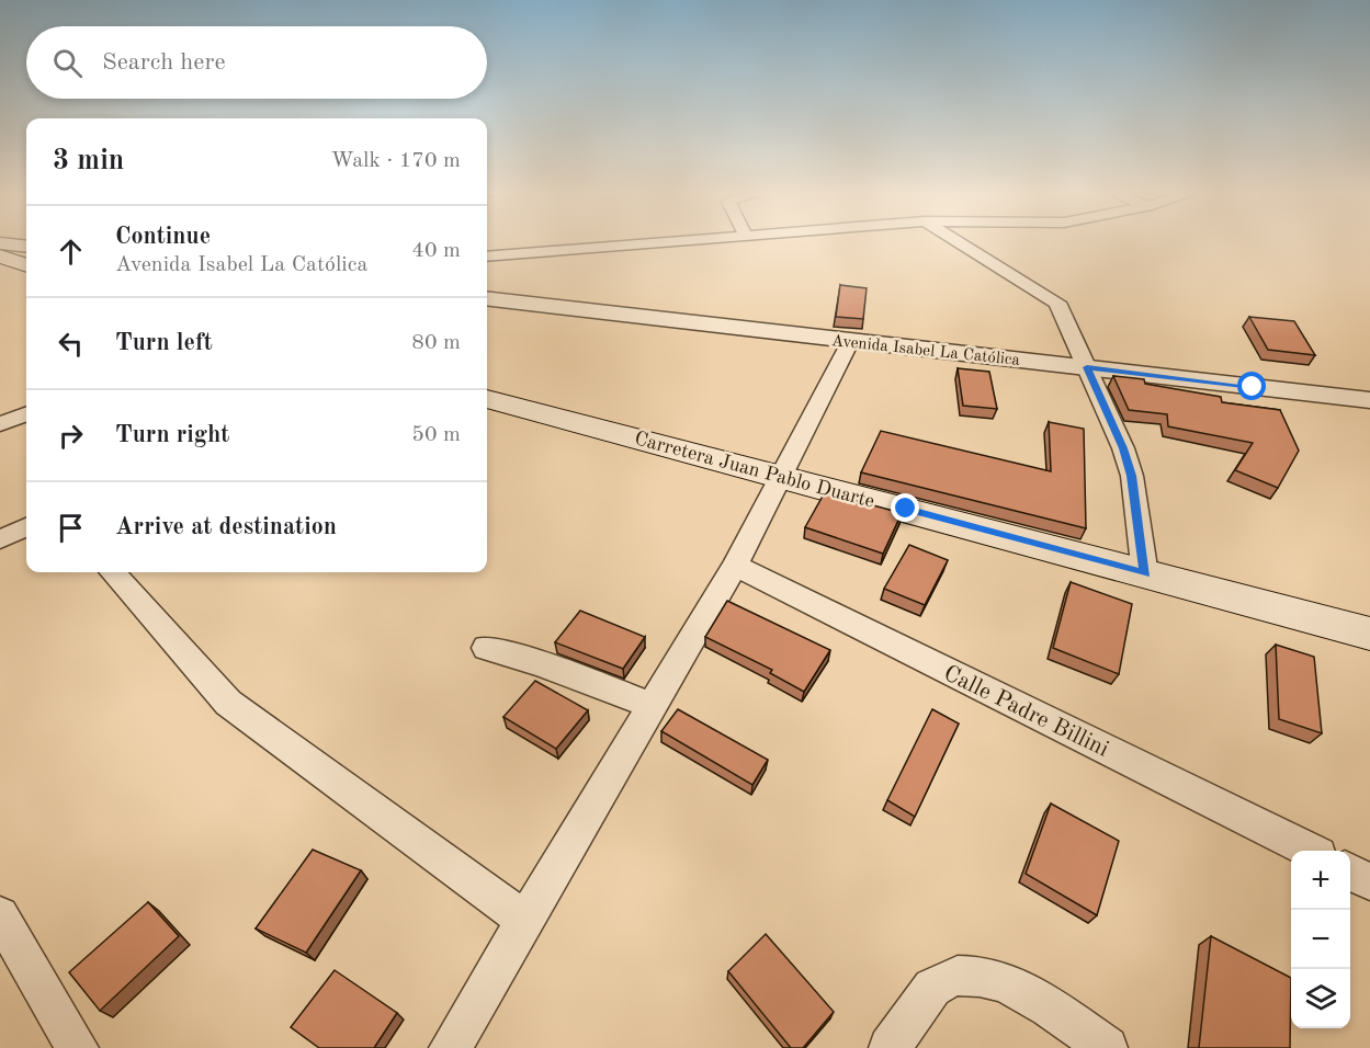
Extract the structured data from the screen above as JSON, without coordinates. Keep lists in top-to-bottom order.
{
  "streets": {
    "main road": ["Carretera Juan Pablo Duarte"],
    "street": ["Avenida Isabel La Católica", "Calle Padre Billini"]
  },
  "page": {
    "search": "Search here",
    "heading": ["3 min", "Walk · 170 m"],
    "list": [
      ["Continue", "Avenida Isabel La Católica", "40 m"],
      ["Turn left", "80 m"],
      ["Turn right", "50 m"],
      "Arrive at destination"
    ],
    "map_buttons": ["+", "−"]
  }
}
